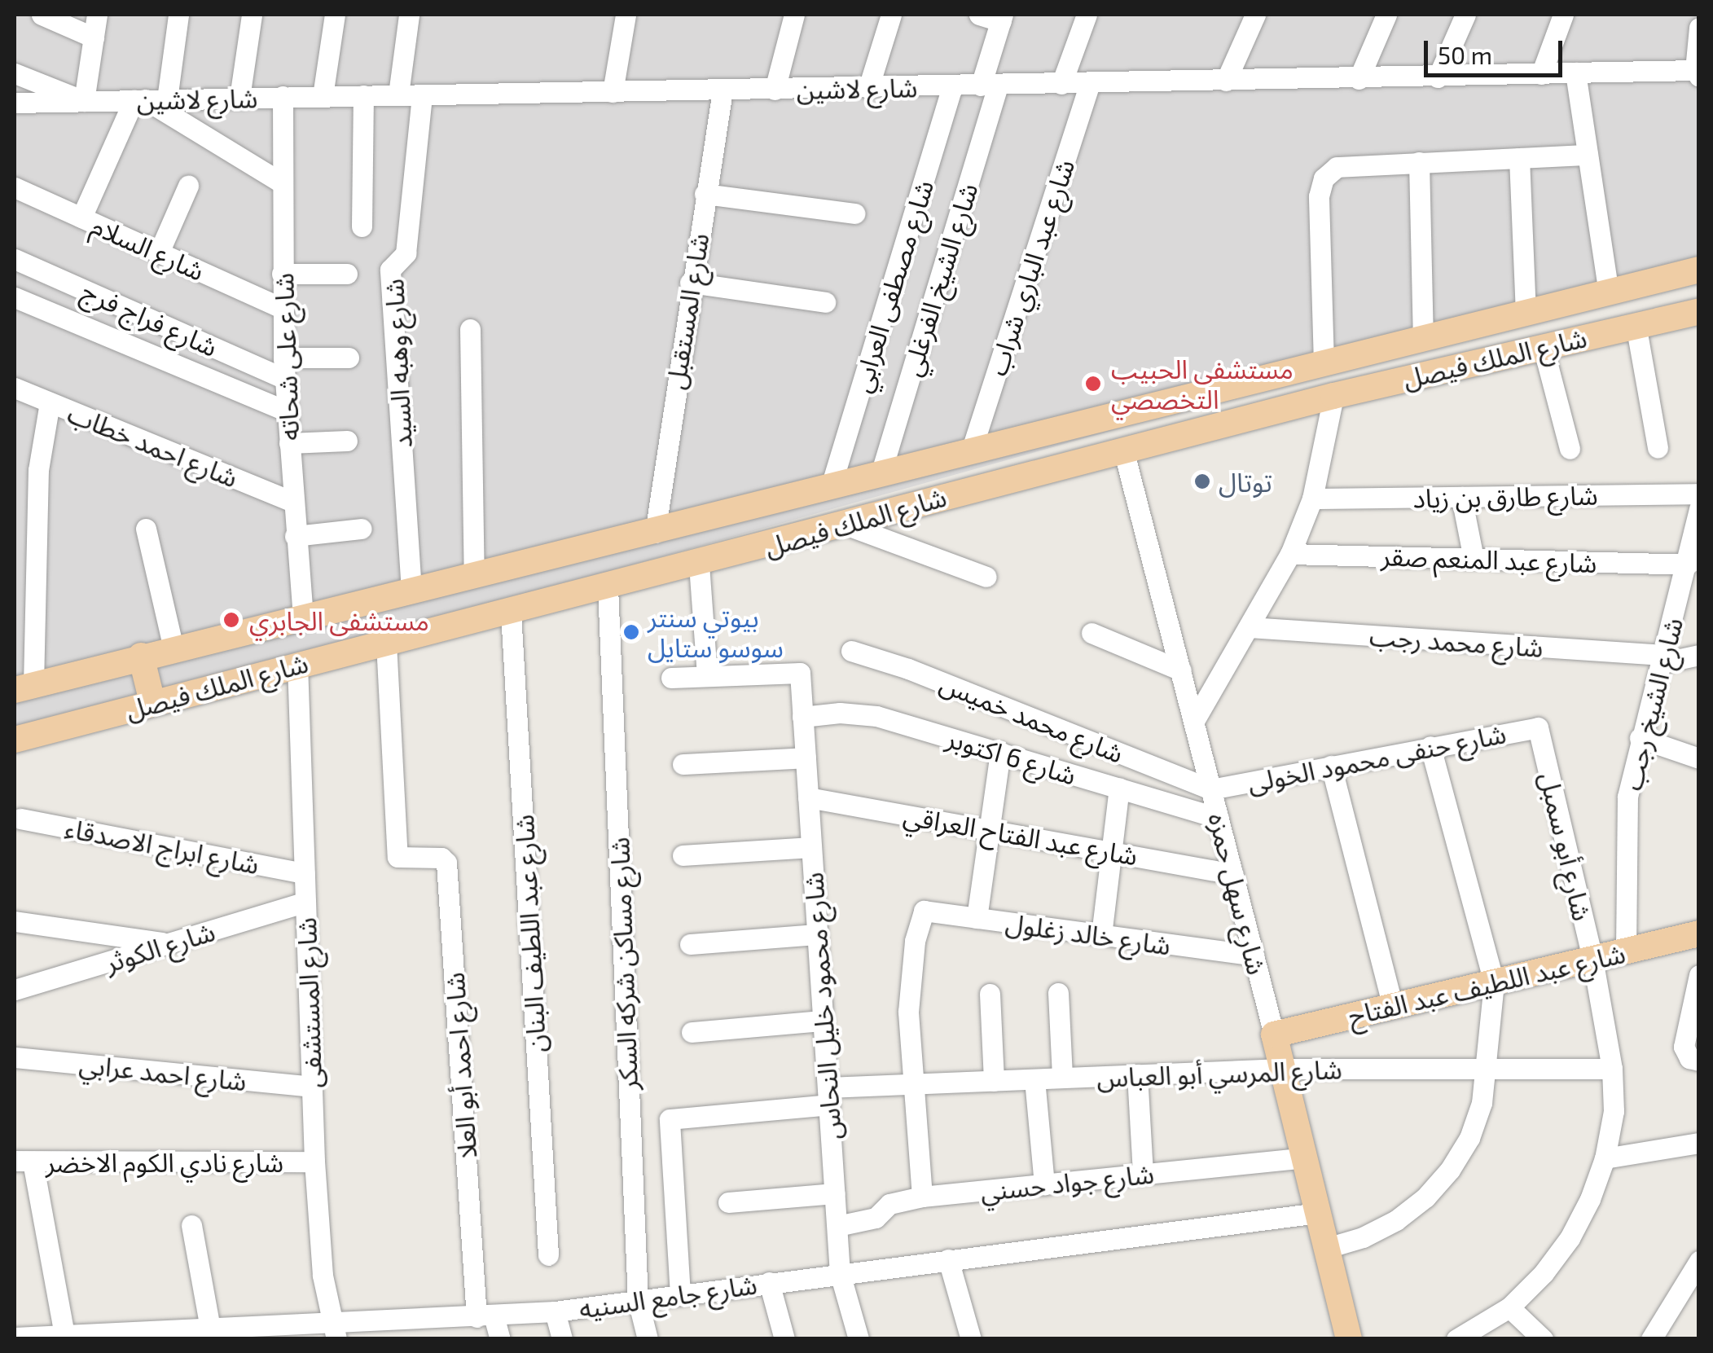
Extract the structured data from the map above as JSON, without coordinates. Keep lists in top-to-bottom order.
{
  "streets": {
    "main road": ["شارع الملك فيصل", "شارع سهل حمزه", "شارع عبد اللطيف عبد الفتاح"],
    "street": [
      "شارع لاشين",
      "شارع السلام",
      "شارع عبد الباري شراب",
      "شارع الشيخ الفرغلي",
      "شارع مصطفى العرابي",
      "شارع المستقبل",
      "شارع فراج فرج",
      "شارع على شحاته",
      "شارع وهبه السيد",
      "شارع احمد خطاب",
      "شارع طارق بن زياد",
      "شارع عبد المنعم صقر",
      "شارع محمد رجب",
      "شارع الشيخ رجب",
      "شارع محمد خميس",
      "شارع 6 اكتوبر",
      "شارع حنفى محمود الخولى",
      "شارع عبد الفتاح العراقي",
      "شارع ابراج الاصدقاء",
      "شارع أبو سمبل",
      "شارع عبد اللطيف البنان",
      "شارع خالد زغلول",
      "شارع الكوثر",
      "شارع مساكن شركه السكر",
      "شارع المستشفى",
      "شارع محمود خليل النحاس",
      "شارع احمد أبو العلا",
      "شارع احمد عرابي",
      "شارع المرسي أبو العباس",
      "شارع نادي الكوم الاخضر",
      "شارع جواد حسني",
      "شارع جامع السنيه"
    ]
  },
  "crossings": [
    ["شارع لاشين", "شارع عبد الباري شراب"],
    ["شارع لاشين", "شارع الشيخ الفرغلي"],
    ["شارع لاشين", "شارع مصطفى العرابي"],
    ["شارع لاشين", "شارع المستقبل"],
    ["شارع لاشين", "شارع على شحاته"],
    ["شارع لاشين", "شارع وهبه السيد"],
    ["شارع السلام", "شارع على شحاته"],
    ["شارع عبد الباري شراب", "شارع الملك فيصل"],
    ["شارع الشيخ الفرغلي", "شارع الملك فيصل"],
    ["شارع مصطفى العرابي", "شارع الملك فيصل"],
    ["شارع المستقبل", "شارع الملك فيصل"],
    ["شارع فراج فرج", "شارع على شحاته"],
    ["شارع على شحاته", "شارع الملك فيصل"],
    ["شارع على شحاته", "شارع احمد خطاب"],
    ["شارع الملك فيصل", "شارع وهبه السيد"],
    ["شارع الملك فيصل", "شارع سهل حمزه"],
    ["شارع الملك فيصل", "شارع عبد اللطيف البنان"],
    ["شارع الملك فيصل", "شارع مساكن شركه السكر"],
    ["شارع الملك فيصل", "شارع المستشفى"],
    ["شارع الملك فيصل", "شارع احمد أبو العلا"],
    ["شارع عبد المنعم صقر", "شارع الشيخ رجب"],
    ["شارع محمد رجب", "شارع الشيخ رجب"],
    ["شارع الشيخ رجب", "شارع عبد اللطيف عبد الفتاح"],
    ["شارع محمد خميس", "شارع حنفى محمود الخولى"],
    ["شارع محمد خميس", "شارع سهل حمزه"],
    ["شارع 6 اكتوبر", "شارع سهل حمزه"],
    ["شارع 6 اكتوبر", "شارع محمود خليل النحاس"],
    ["شارع حنفى محمود الخولى", "شارع أبو سمبل"],
    ["شارع حنفى محمود الخولى", "شارع سهل حمزه"],
    ["شارع عبد الفتاح العراقي", "شارع سهل حمزه"],
    ["شارع عبد الفتاح العراقي", "شارع محمود خليل النحاس"],
    ["شارع ابراج الاصدقاء", "شارع المستشفى"],
    ["شارع أبو سمبل", "شارع عبد اللطيف عبد الفتاح"],
    ["شارع أبو سمبل", "شارع المرسي أبو العباس"],
    ["شارع سهل حمزه", "شارع خالد زغلول"],
    ["شارع سهل حمزه", "شارع عبد اللطيف عبد الفتاح"],
    ["شارع سهل حمزه", "شارع المرسي أبو العباس"],
    ["شارع سهل حمزه", "شارع جواد حسني"],
    ["شارع سهل حمزه", "شارع جامع السنيه"],
    ["شارع خالد زغلول", "شارع المرسي أبو العباس"],
    ["شارع الكوثر", "شارع المستشفى"],
    ["شارع مساكن شركه السكر", "شارع جامع السنيه"],
    ["شارع المستشفى", "شارع احمد عرابي"],
    ["شارع المستشفى", "شارع نادي الكوم الاخضر"],
    ["شارع المستشفى", "شارع جامع السنيه"],
    ["شارع محمود خليل النحاس", "شارع المرسي أبو العباس"],
    ["شارع محمود خليل النحاس", "شارع جواد حسني"],
    ["شارع محمود خليل النحاس", "شارع جامع السنيه"],
    ["شارع احمد أبو العلا", "شارع جامع السنيه"],
    ["شارع المرسي أبو العباس", "شارع جامع السنيه"]
  ],
  "places": [
    "مستشفى الحبيب التخصصي",
    "توتال",
    "مستشفى الجابري",
    "بيوتي سنتر سوسو ستايل"
  ],
  "scale_bar": "50 m"
}
